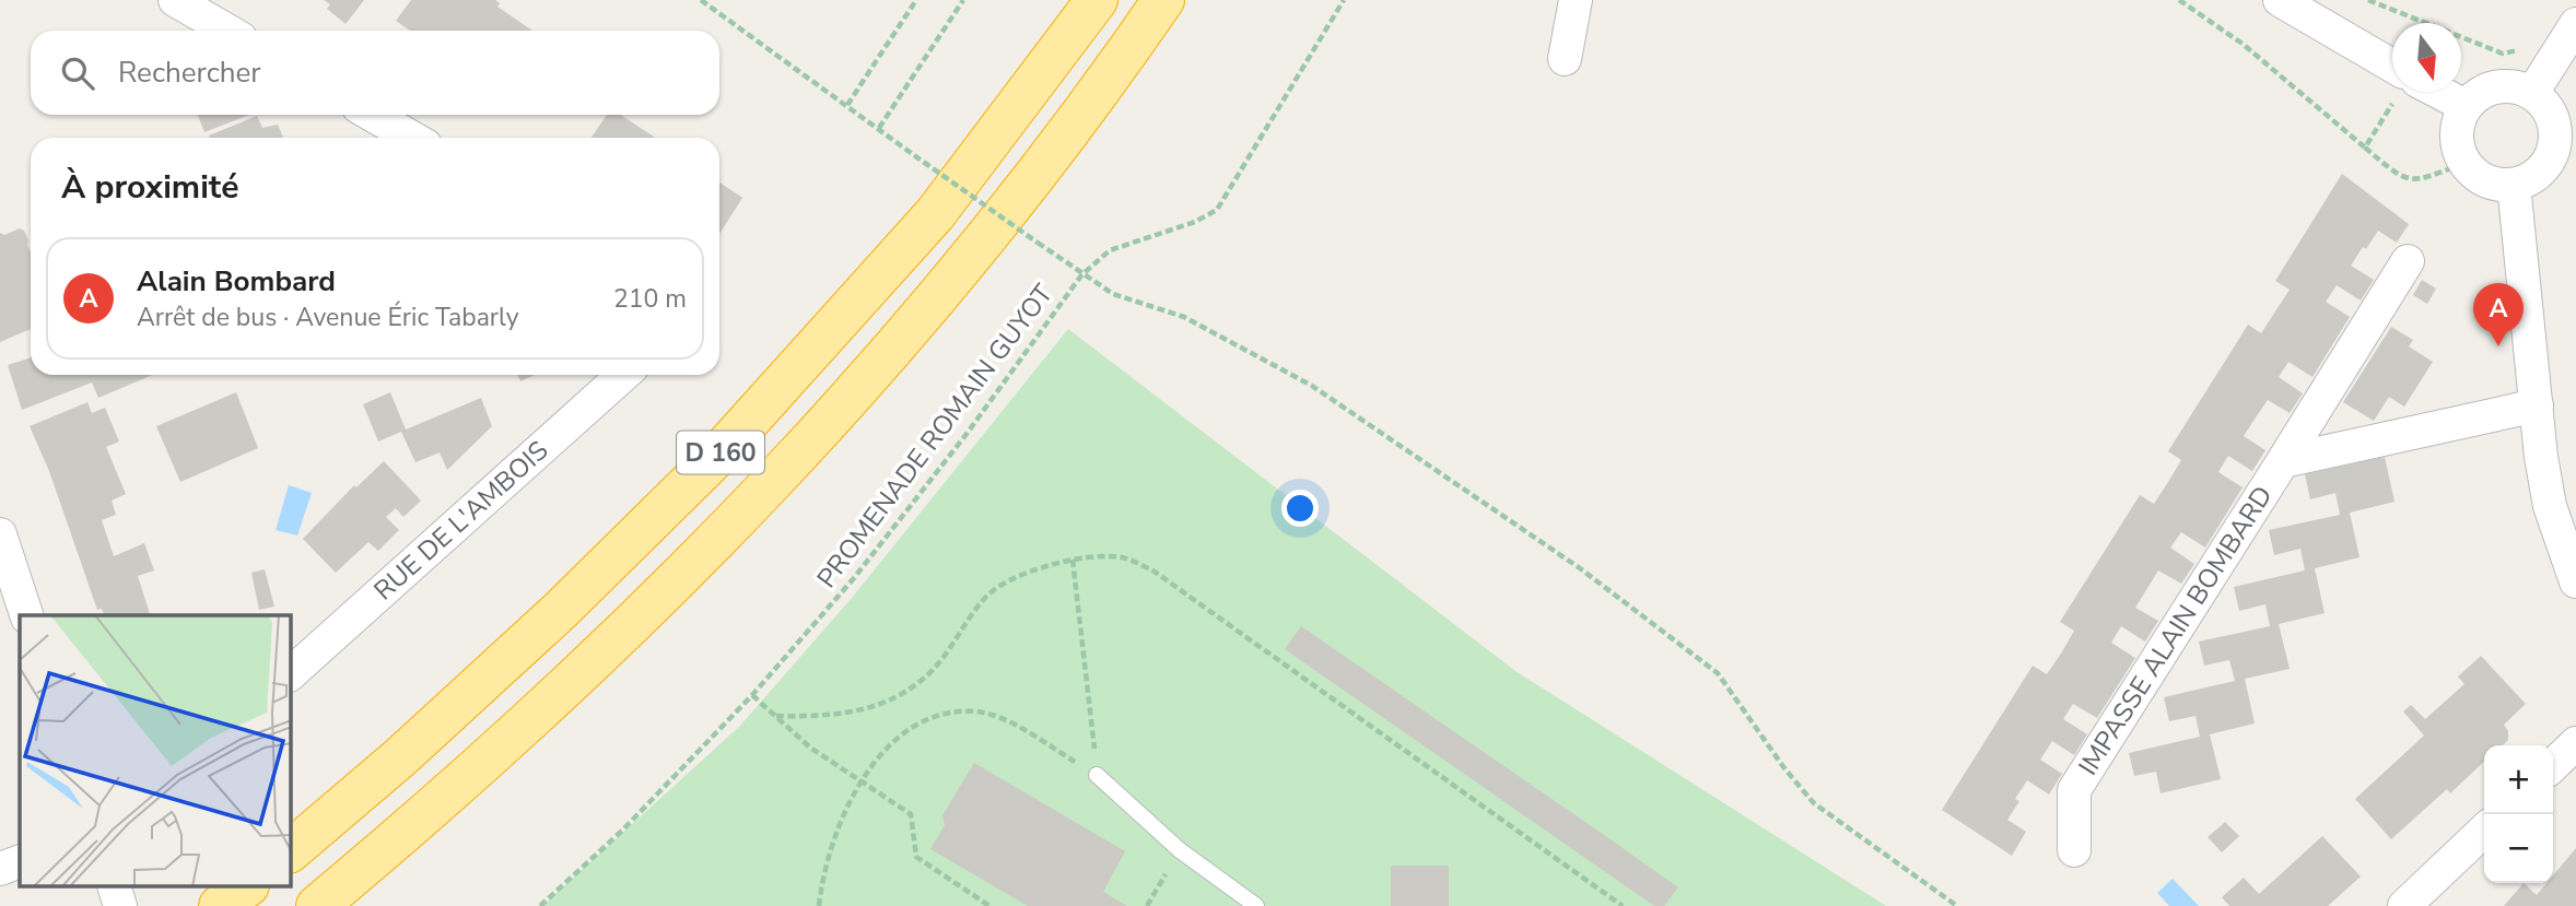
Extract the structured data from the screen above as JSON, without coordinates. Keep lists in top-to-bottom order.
{
  "streets": {
    "highway": ["D 160"],
    "street": ["RUE DE L'AMBOIS", "IMPASSE ALAIN BOMBARD"],
    "path": ["PROMENADE ROMAIN GUYOT"]
  },
  "north": "bottom",
  "page": {
    "search": "Rechercher",
    "heading": "À proximité",
    "list": [
      {
        "mark": "A",
        "name": "Alain Bombard",
        "note": "Arrêt de bus · Avenue Éric Tabarly",
        "value": "210 m"
      }
    ],
    "pins": "A",
    "map_buttons": ["+", "−"]
  }
}
